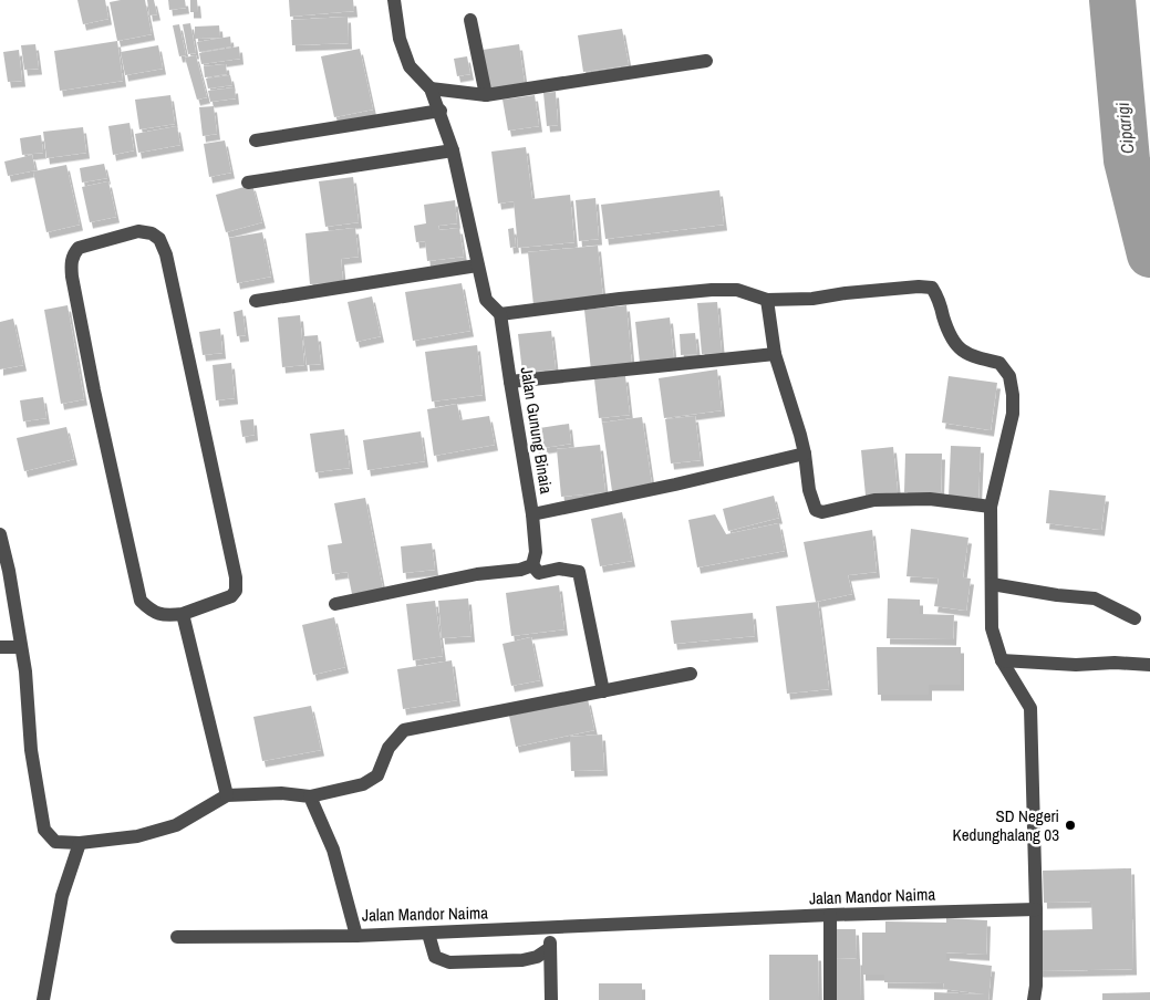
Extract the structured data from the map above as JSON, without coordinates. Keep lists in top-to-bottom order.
{
  "streets": {
    "street": ["Jalan Gunung Binaia", "Jalan Mandor Naima"]
  },
  "water": ["Ciparigi"],
  "places": ["SD Negeri Kedunghalang 03"]
}
